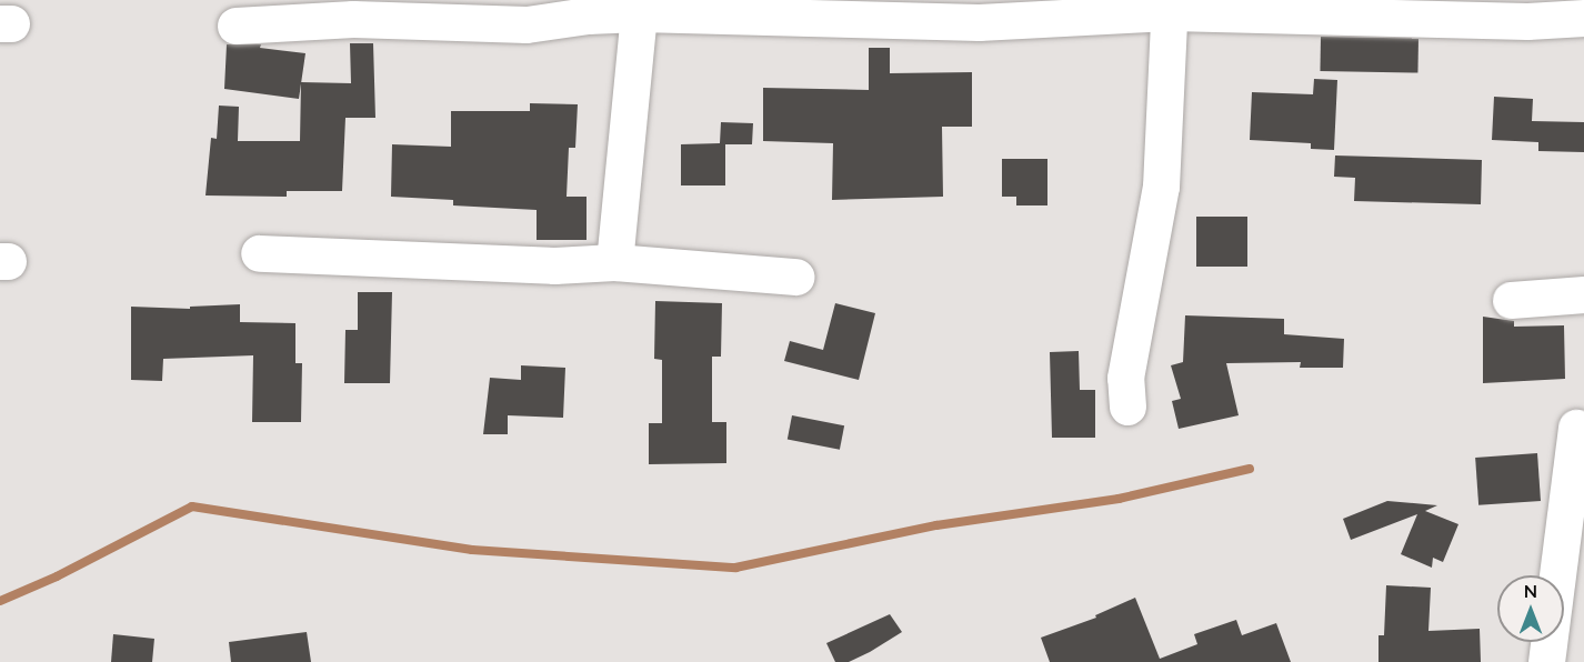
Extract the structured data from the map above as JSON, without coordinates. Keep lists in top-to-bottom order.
{
  "north": "top"
}
